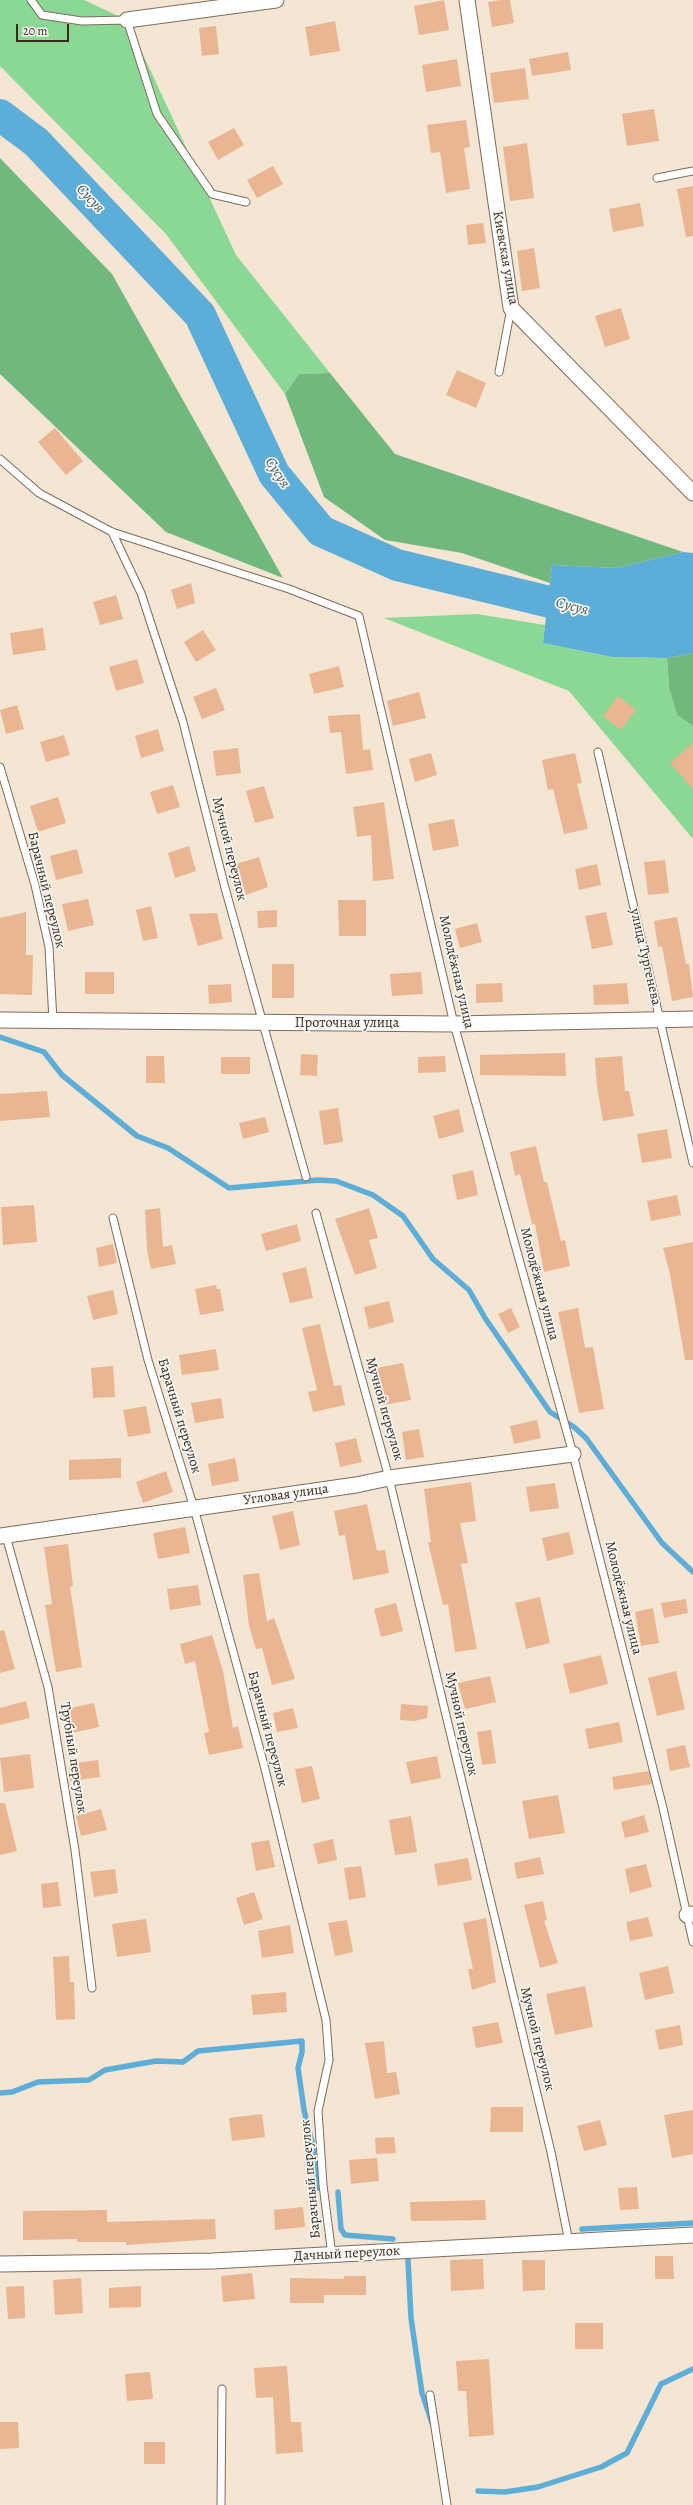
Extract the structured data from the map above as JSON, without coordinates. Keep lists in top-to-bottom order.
{
  "streets": {
    "street": [
      "Киевская улица",
      "Проточная улица",
      "Угловая улица",
      "Дачный переулок"
    ],
    "lane": [
      "Мучной переулок",
      "Барачный переулок",
      "улица Тургенева",
      "Молодёжная улица",
      "Трубный переулок"
    ]
  },
  "crossings": [
    ["Мучной переулок", "Молодёжная улица"],
    ["Мучной переулок", "Проточная улица"],
    ["Мучной переулок", "Угловая улица"],
    ["Мучной переулок", "Дачный переулок"],
    ["Барачный переулок", "Проточная улица"],
    ["Барачный переулок", "Угловая улица"],
    ["Барачный переулок", "Дачный переулок"],
    ["улица Тургенева", "Проточная улица"],
    ["Молодёжная улица", "Проточная улица"],
    ["Молодёжная улица", "Угловая улица"],
    ["Угловая улица", "Трубный переулок"]
  ],
  "water": ["Сусуя"],
  "scale_bar": "20 m"
}
